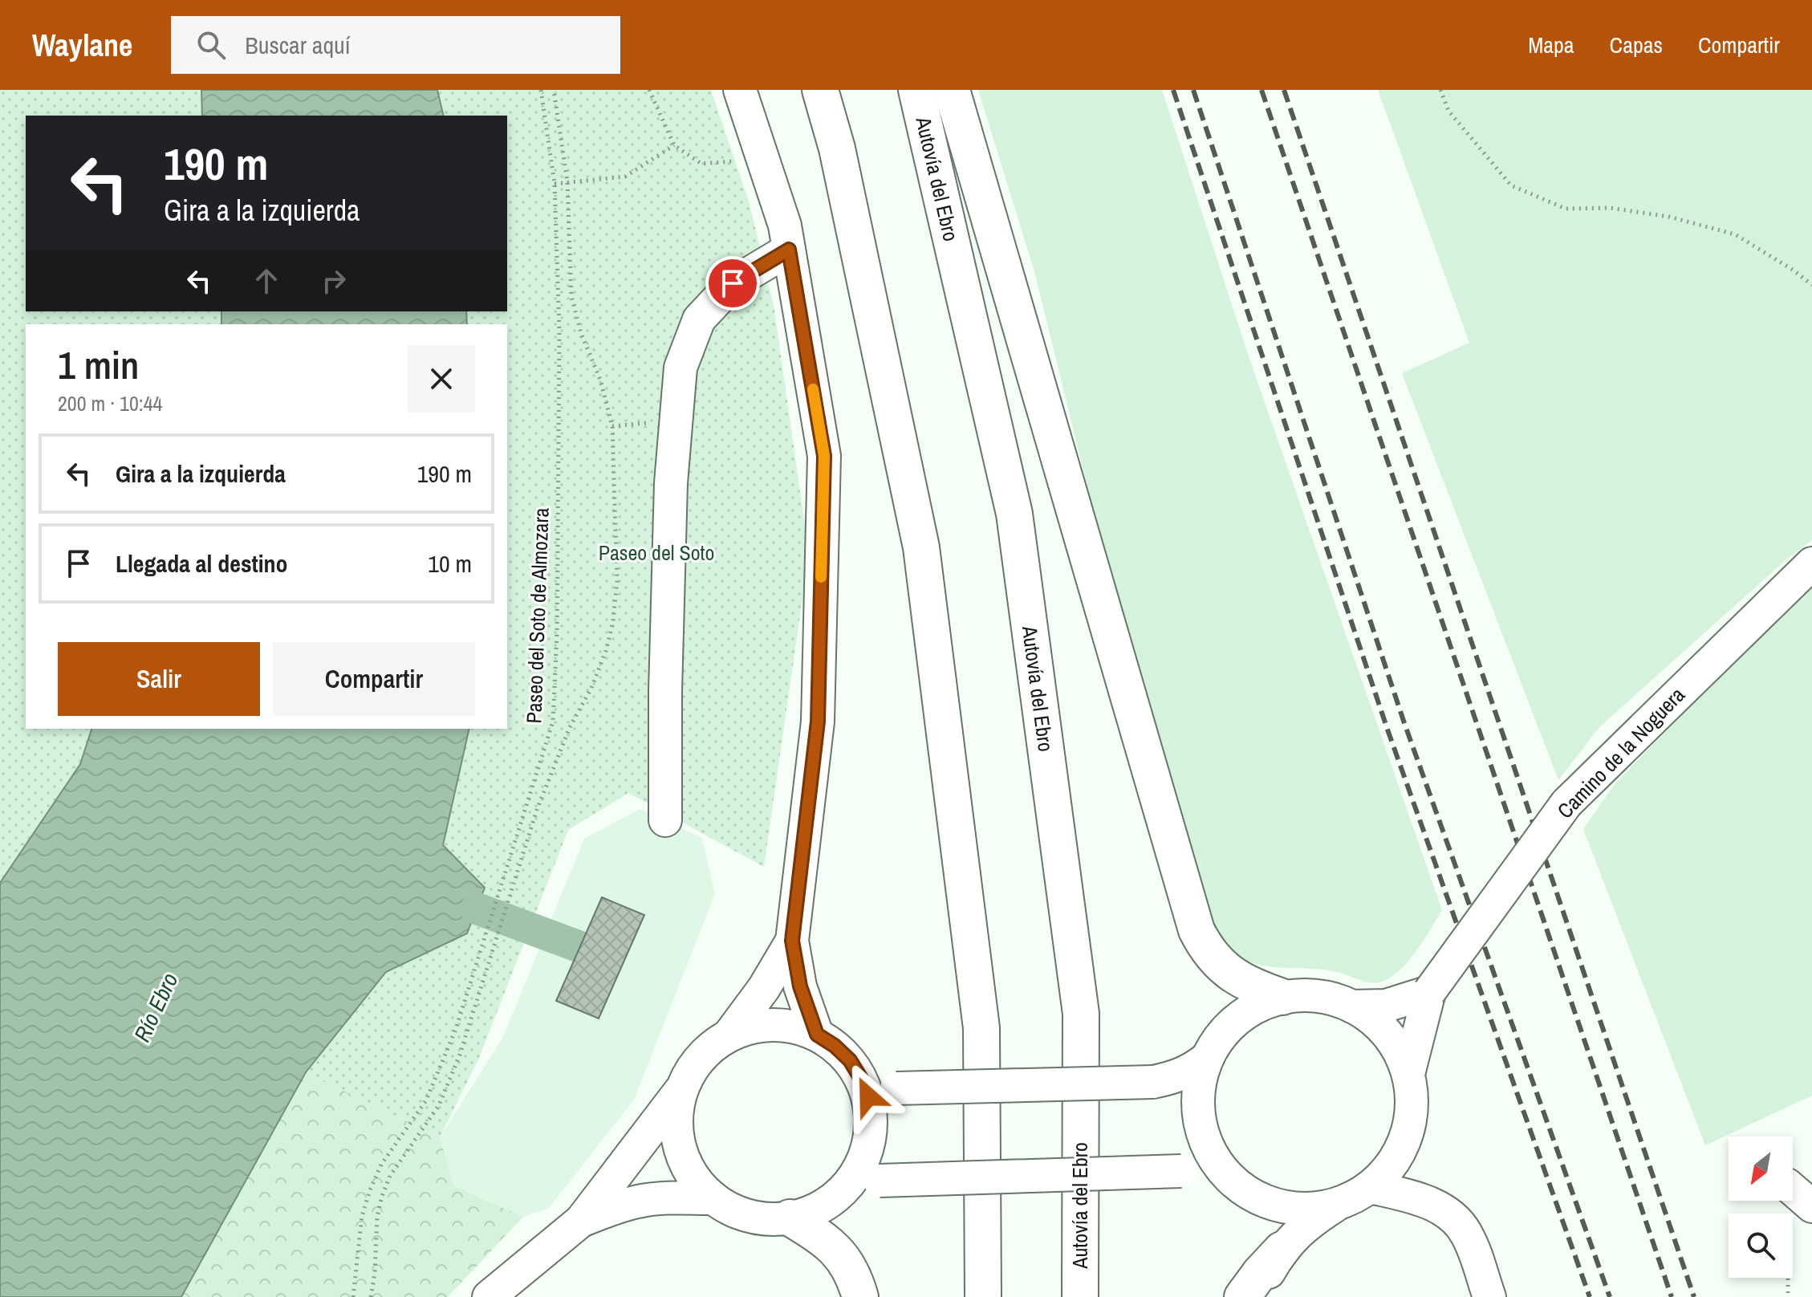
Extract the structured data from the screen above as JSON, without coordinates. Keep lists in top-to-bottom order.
{
  "streets": {
    "highway": ["Autovía del Ebro"],
    "street": ["Camino de la Noguera"],
    "path": ["Paseo del Soto de Almozara"]
  },
  "water": ["Río Ebro"],
  "parks": ["Paseo del Soto"],
  "north": "bottom left",
  "page": {
    "header": "Waylane",
    "search": "Buscar aquí",
    "nav": ["Mapa", "Capas", "Compartir"],
    "turn": ["190 m", "Gira a la izquierda"],
    "heading": ["1 min", "200 m · 10:44"],
    "list": [
      {
        "name": "Gira a la izquierda",
        "value": "190 m"
      },
      {
        "name": "Llegada al destino",
        "value": "10 m"
      }
    ],
    "buttons": ["Salir", "Compartir"]
  }
}
